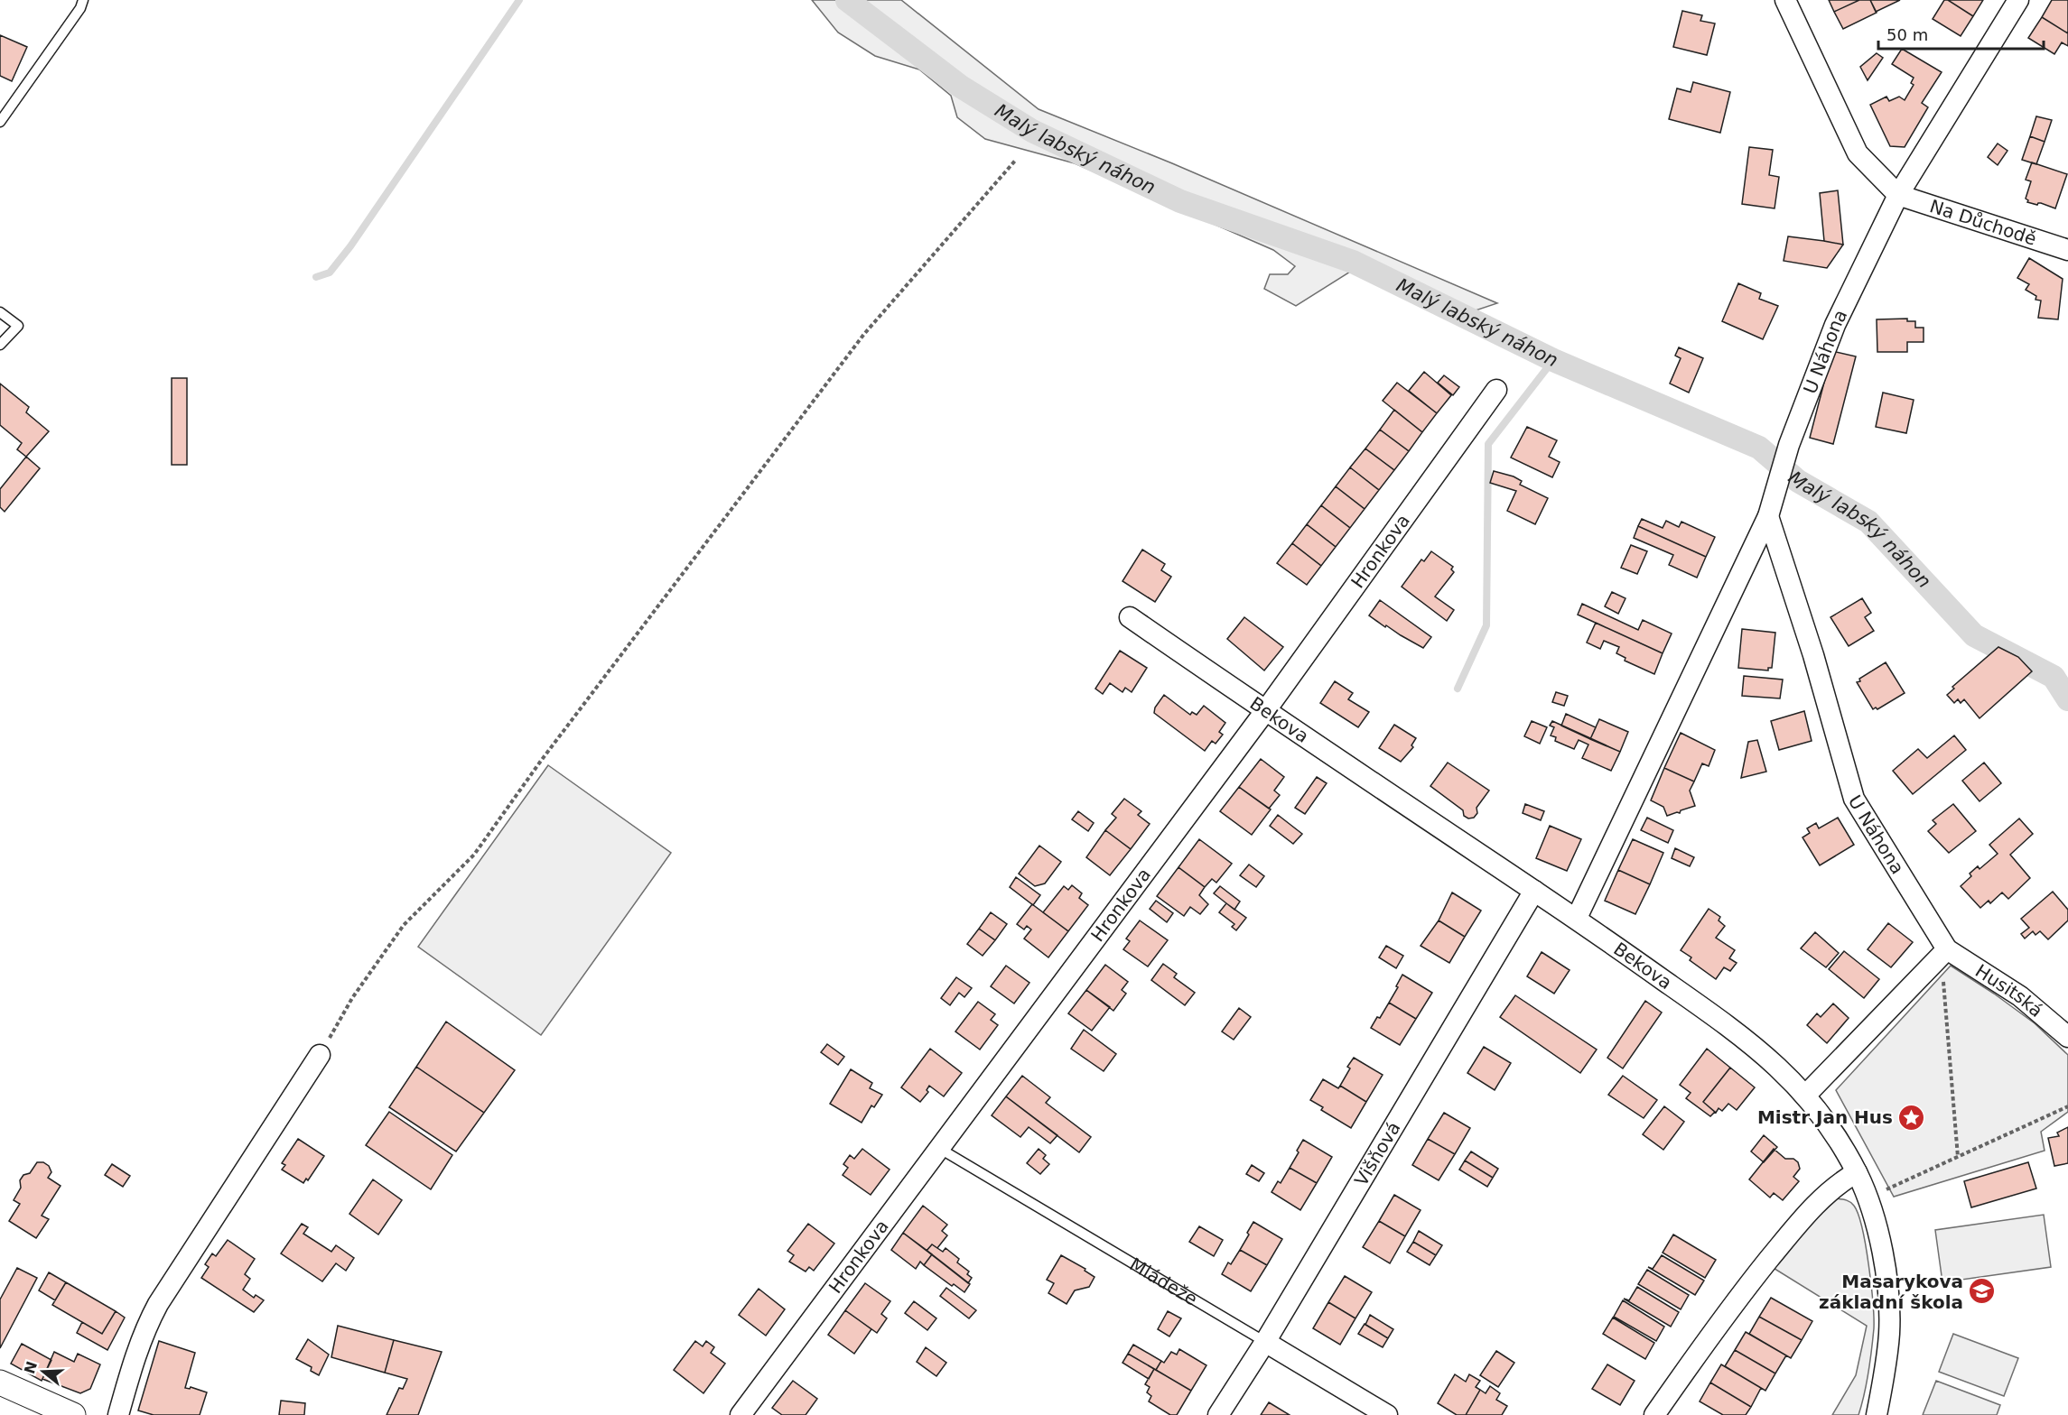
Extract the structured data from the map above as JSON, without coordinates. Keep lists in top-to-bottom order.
{
  "streets": {
    "street": [
      "Na Důchodě",
      "U Náhona",
      "Hronkova",
      "Bekova",
      "Husitská",
      "Višňová",
      "Mládeže"
    ]
  },
  "crossings": [
    ["Na Důchodě", "U Náhona"],
    ["U Náhona", "Bekova"],
    ["U Náhona", "Husitská"],
    ["Hronkova", "Bekova"],
    ["Hronkova", "Mládeže"],
    ["Bekova", "Višňová"],
    ["Višňová", "Mládeže"]
  ],
  "water": ["Malý labský náhon"],
  "places": {
    "place": ["Mistr Jan Hus"],
    "school or university": ["Masarykova základní škola"]
  },
  "scale_bar": "50 m",
  "north": "left"
}
